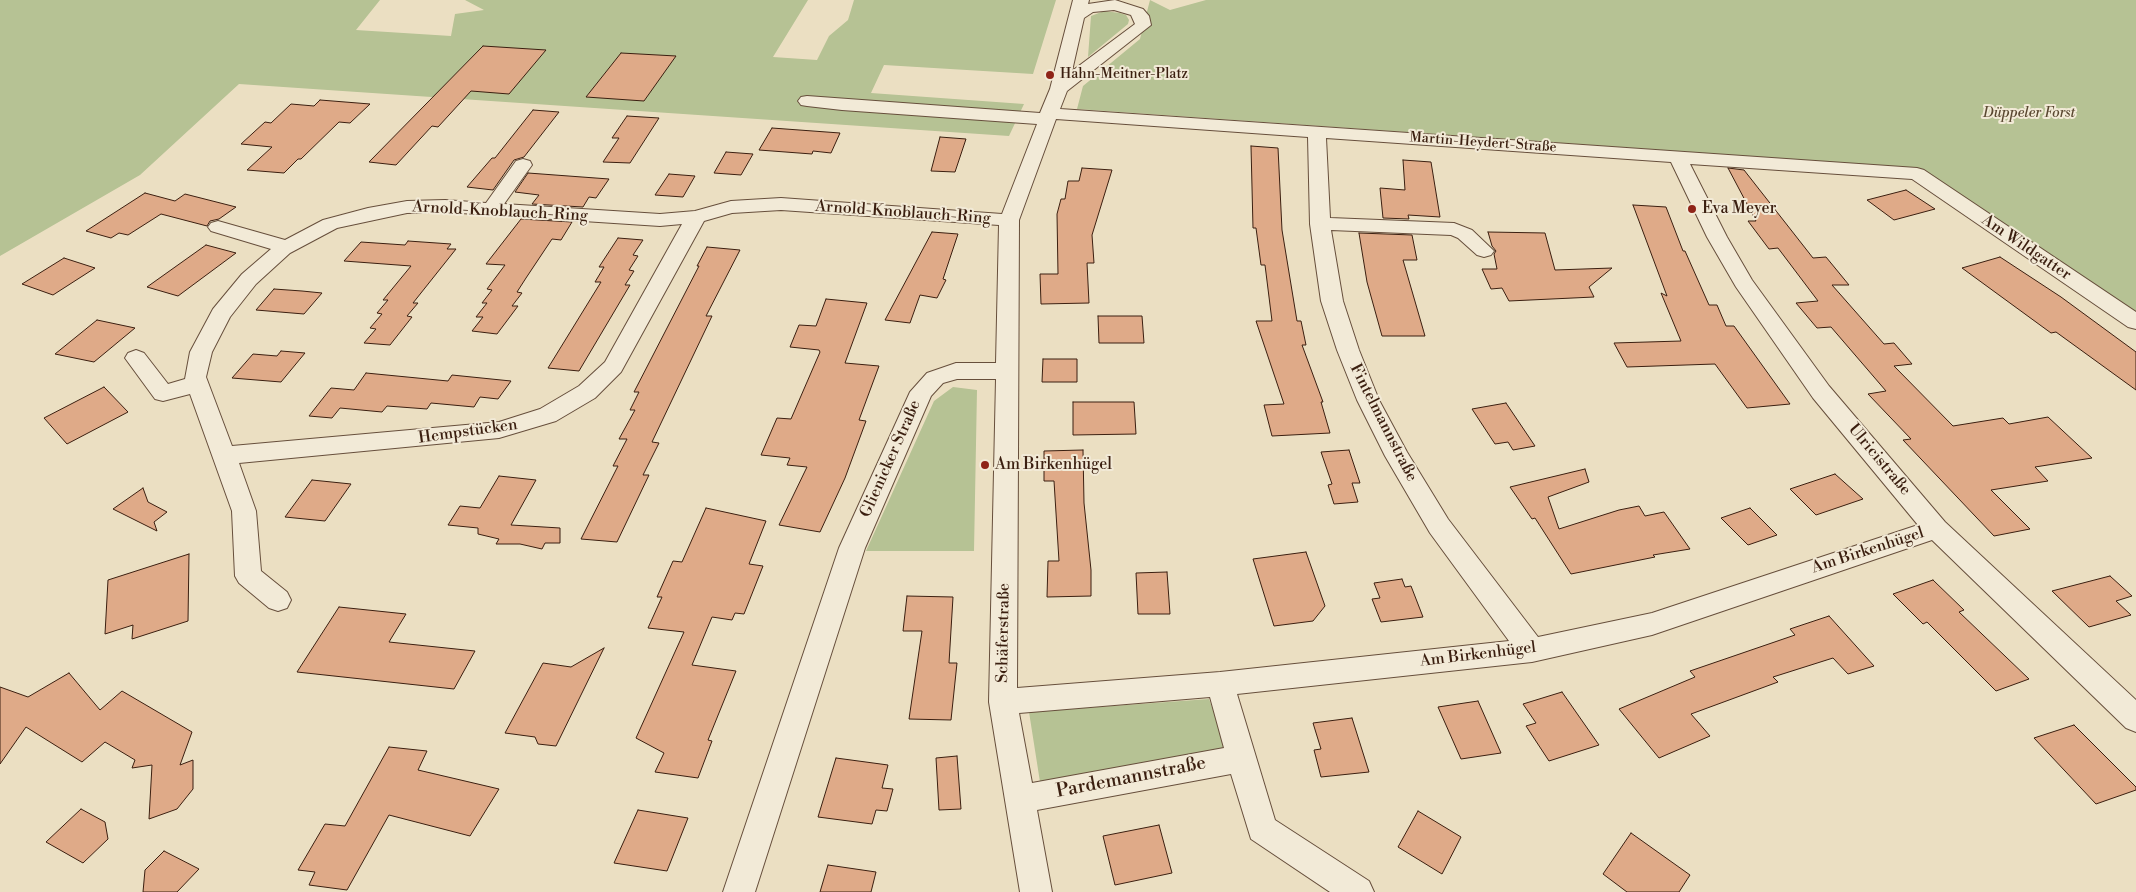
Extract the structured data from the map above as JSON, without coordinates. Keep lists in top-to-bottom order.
{
  "streets": {
    "street": [
      "Martin-Heydert-Straße",
      "Arnold-Knoblauch-Ring",
      "Am Wildgatter",
      "Fintelmannstraße",
      "Hempstücken",
      "Glienicker Straße",
      "Ulricistraße",
      "Am Birkenhügel",
      "Schäferstraße",
      "Pardemannstraße"
    ]
  },
  "crossings": [
    ["Martin-Heydert-Straße", "Am Wildgatter"],
    ["Martin-Heydert-Straße", "Fintelmannstraße"],
    ["Martin-Heydert-Straße", "Ulricistraße"],
    ["Arnold-Knoblauch-Ring", "Hempstücken"],
    ["Fintelmannstraße", "Am Birkenhügel"],
    ["Glienicker Straße", "Schäferstraße"],
    ["Ulricistraße", "Am Birkenhügel"],
    ["Am Birkenhügel", "Schäferstraße"],
    ["Schäferstraße", "Pardemannstraße"]
  ],
  "parks": ["Düppeler Forst"],
  "places": ["Hahn-Meitner-Platz", "Eva Meyer", "Am Birkenhügel"]
}
